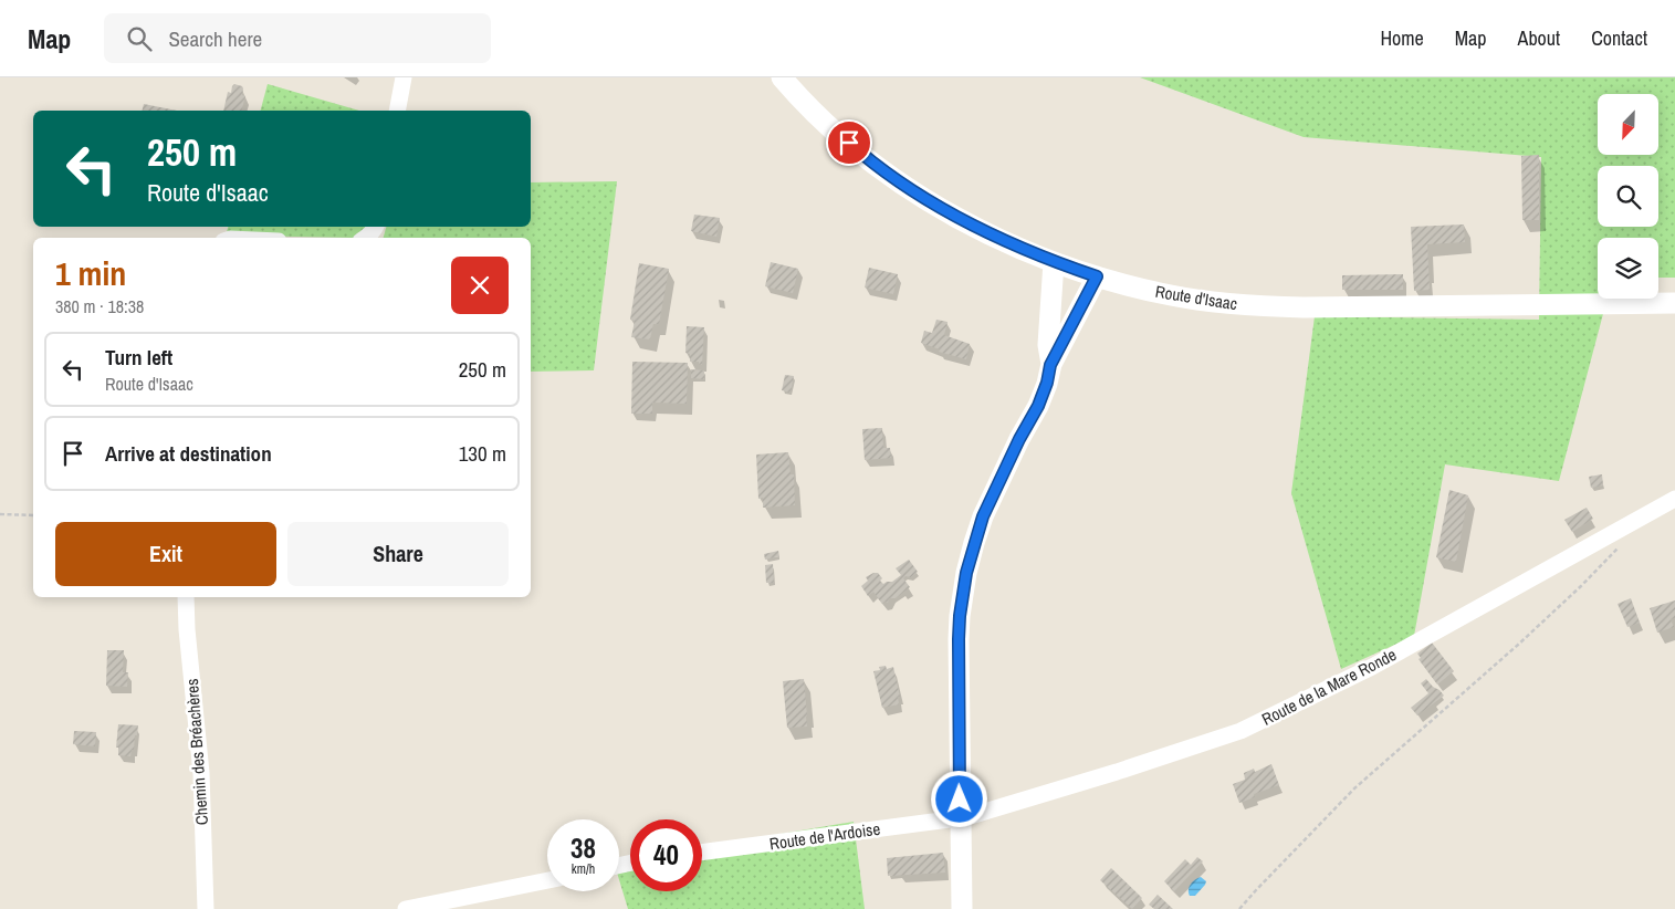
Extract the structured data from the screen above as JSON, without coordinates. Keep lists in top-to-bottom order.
{
  "streets": {
    "street": [
      "Route d'Isaac",
      "Route de la Mare Ronde",
      "Chemin des Bréachères",
      "Route de l'Ardoise"
    ]
  },
  "crossings": [
    ["Route de la Mare Ronde", "Route de l'Ardoise"]
  ],
  "north": "bottom left",
  "page": {
    "header": "Map",
    "search": "Search here",
    "nav": [
      "Home",
      "Map",
      "About",
      "Contact"
    ],
    "turn": ["250 m", "Route d'Isaac"],
    "heading": ["1 min", "380 m · 18:38"],
    "list": [
      {
        "name": "Turn left",
        "note": "Route d'Isaac",
        "value": "250 m"
      },
      {
        "name": "Arrive at destination",
        "value": "130 m"
      }
    ],
    "buttons": ["Exit", "Share"],
    "speed": "38 km/h",
    "limit": "40"
  }
}
